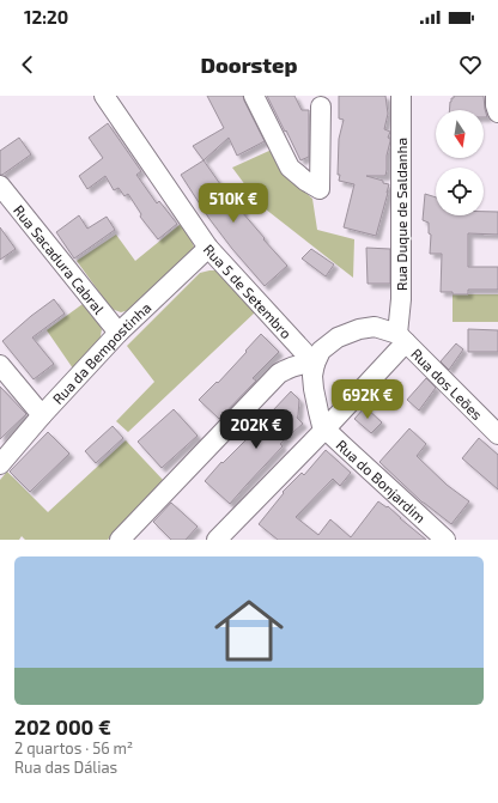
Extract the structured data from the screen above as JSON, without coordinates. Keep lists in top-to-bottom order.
{
  "streets": {
    "street": [
      "Rua Duque de Saldanha",
      "Rua Sacadura Cabral",
      "Rua 5 de Setembro",
      "Rua da Bempostinha",
      "Rua dos Leões",
      "Rua do Bonjardim"
    ]
  },
  "crossings": [
    ["Rua Duque de Saldanha", "Rua dos Leões"],
    ["Rua Sacadura Cabral", "Rua da Bempostinha"],
    ["Rua 5 de Setembro", "Rua da Bempostinha"],
    ["Rua 5 de Setembro", "Rua do Bonjardim"]
  ],
  "north": "bottom",
  "page": {
    "status": "12:20",
    "header": "Doorstep",
    "price": ["510K €", "692K €", "202K €"],
    "list": [
      {
        "name": "202 000 €",
        "note": "2 quartos · 56 m² · Rua das Dálias"
      }
    ]
  }
}
